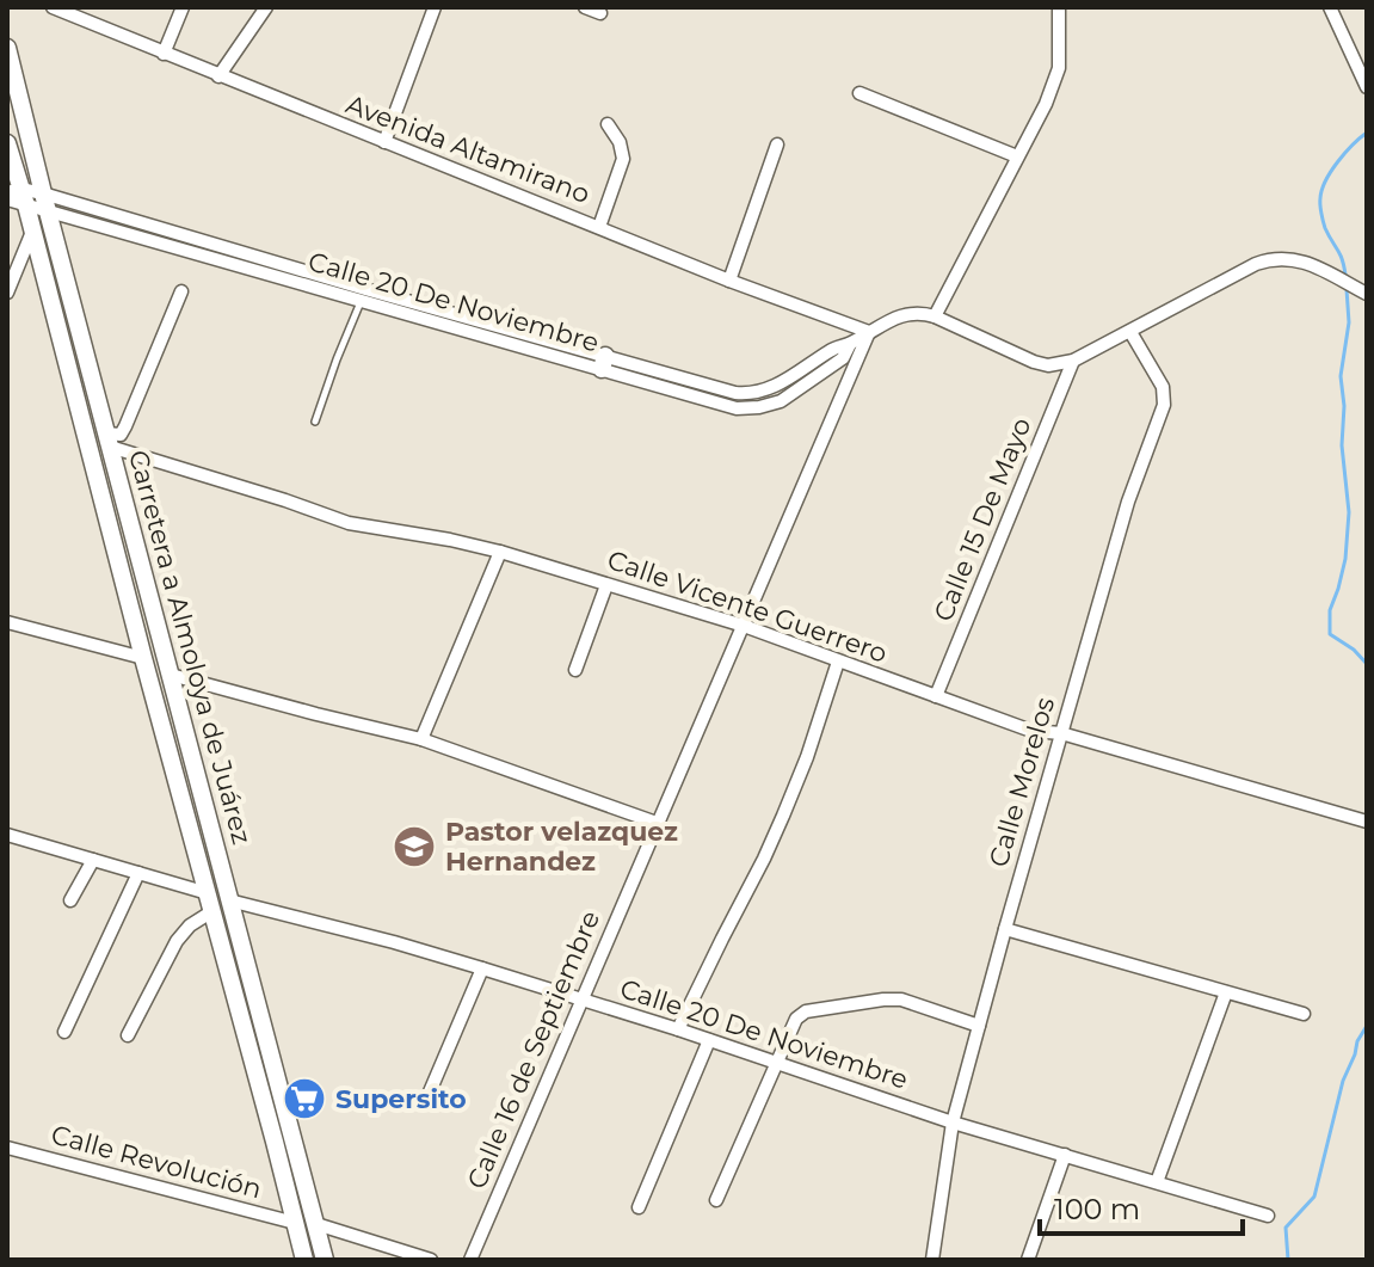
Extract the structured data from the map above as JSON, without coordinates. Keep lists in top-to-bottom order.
{
  "streets": {
    "main road": ["Carretera a Almoloya de Juárez"],
    "street": [
      "Avenida Altamirano",
      "Calle 20 De Noviembre",
      "Calle 15 De Mayo",
      "Calle Vicente Guerrero",
      "Calle Morelos",
      "Calle 16 de Septiembre",
      "Calle Revolución"
    ]
  },
  "crossings": [
    ["Avenida Altamirano", "Calle 20 De Noviembre"],
    ["Avenida Altamirano", "Calle 16 de Septiembre"],
    ["Calle 20 De Noviembre", "Calle 15 De Mayo"],
    ["Calle 20 De Noviembre", "Carretera a Almoloya de Juárez"],
    ["Calle 20 De Noviembre", "Calle Morelos"],
    ["Calle 20 De Noviembre", "Calle 16 de Septiembre"],
    ["Calle 15 De Mayo", "Calle Vicente Guerrero"],
    ["Calle Vicente Guerrero", "Carretera a Almoloya de Juárez"],
    ["Calle Vicente Guerrero", "Calle Morelos"],
    ["Calle Vicente Guerrero", "Calle 16 de Septiembre"],
    ["Carretera a Almoloya de Juárez", "Calle Revolución"]
  ],
  "places": {
    "school or university": ["Pastor velazquez Hernandez"],
    "supermarket": ["Supersito"]
  },
  "scale_bar": "100 m"
}
